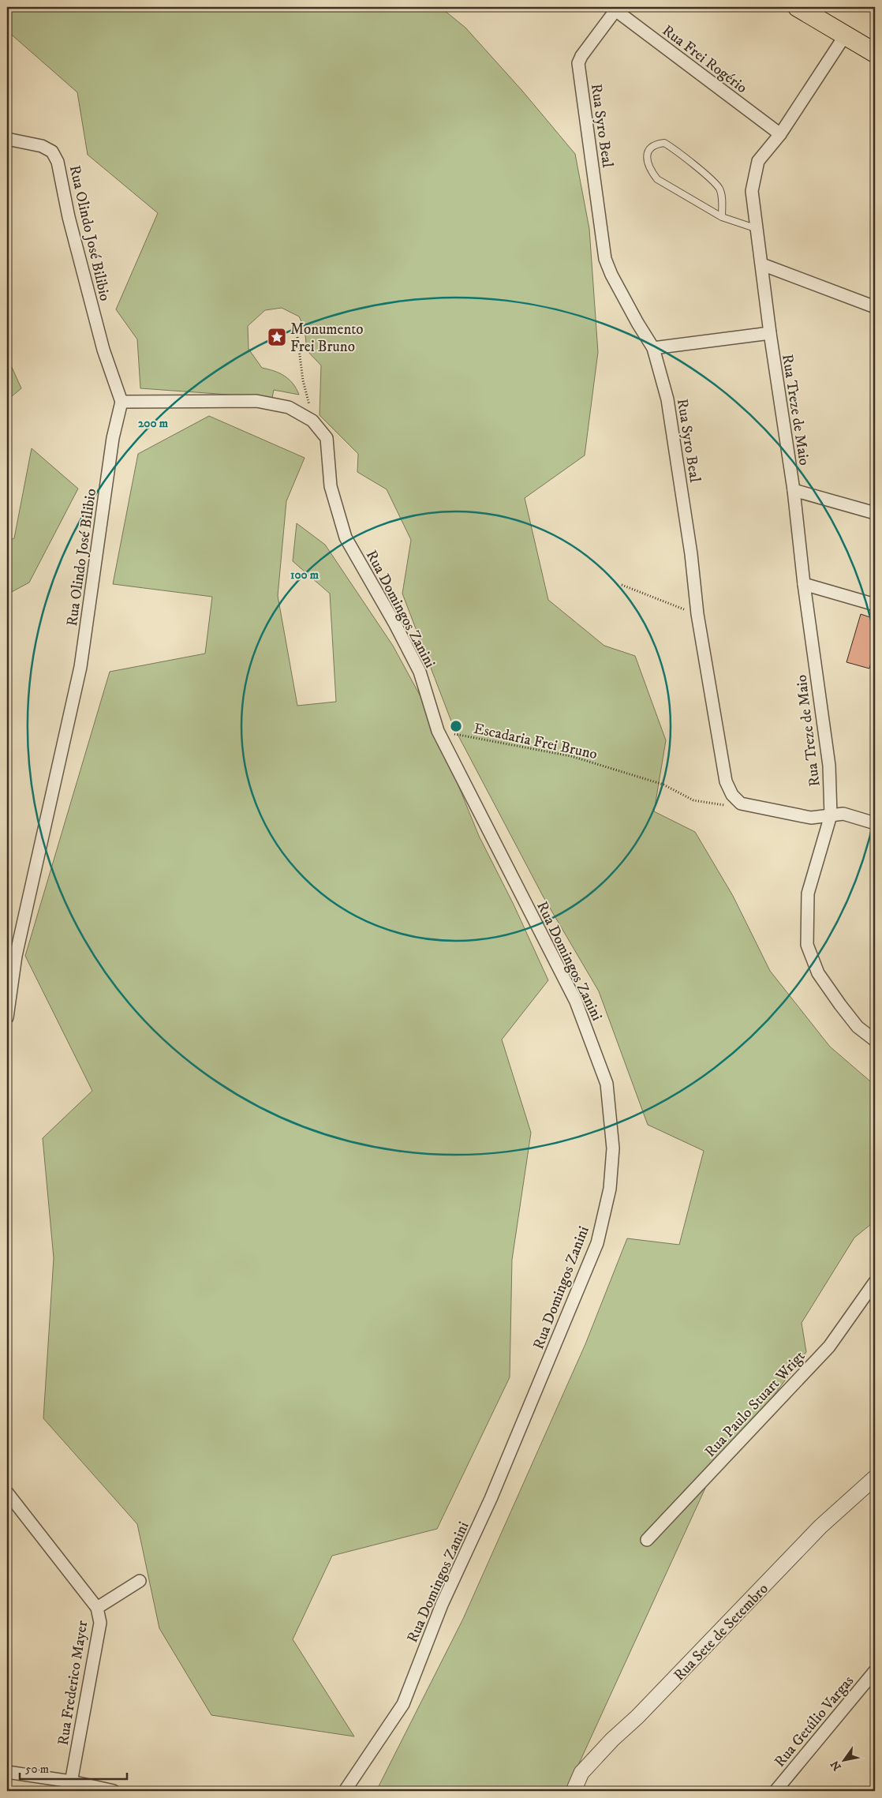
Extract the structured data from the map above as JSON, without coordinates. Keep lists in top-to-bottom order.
{
  "streets": {
    "street": [
      "Rua Frei Rogério",
      "Rua Syro Beal",
      "Rua Olindo José Bilibio",
      "Rua Treze de Maio",
      "Rua Domingos Zanini",
      "Rua Paulo Stuart Wrigt",
      "Rua Sete de Setembro",
      "Rua Frederico Mayer",
      "Rua Getúlio Vargas"
    ],
    "path": ["Escadaria Frei Bruno"]
  },
  "crossings": [
    ["Rua Frei Rogério", "Rua Syro Beal"],
    ["Rua Frei Rogério", "Rua Treze de Maio"],
    ["Rua Syro Beal", "Escadaria Frei Bruno"],
    ["Rua Olindo José Bilibio", "Rua Domingos Zanini"],
    ["Rua Domingos Zanini", "Escadaria Frei Bruno"]
  ],
  "places": {
    "place": ["Monumento Frei Bruno"]
  },
  "scale_bar": "50 m",
  "north": "bottom left",
  "rings": ["200 m", "100 m"]
}
